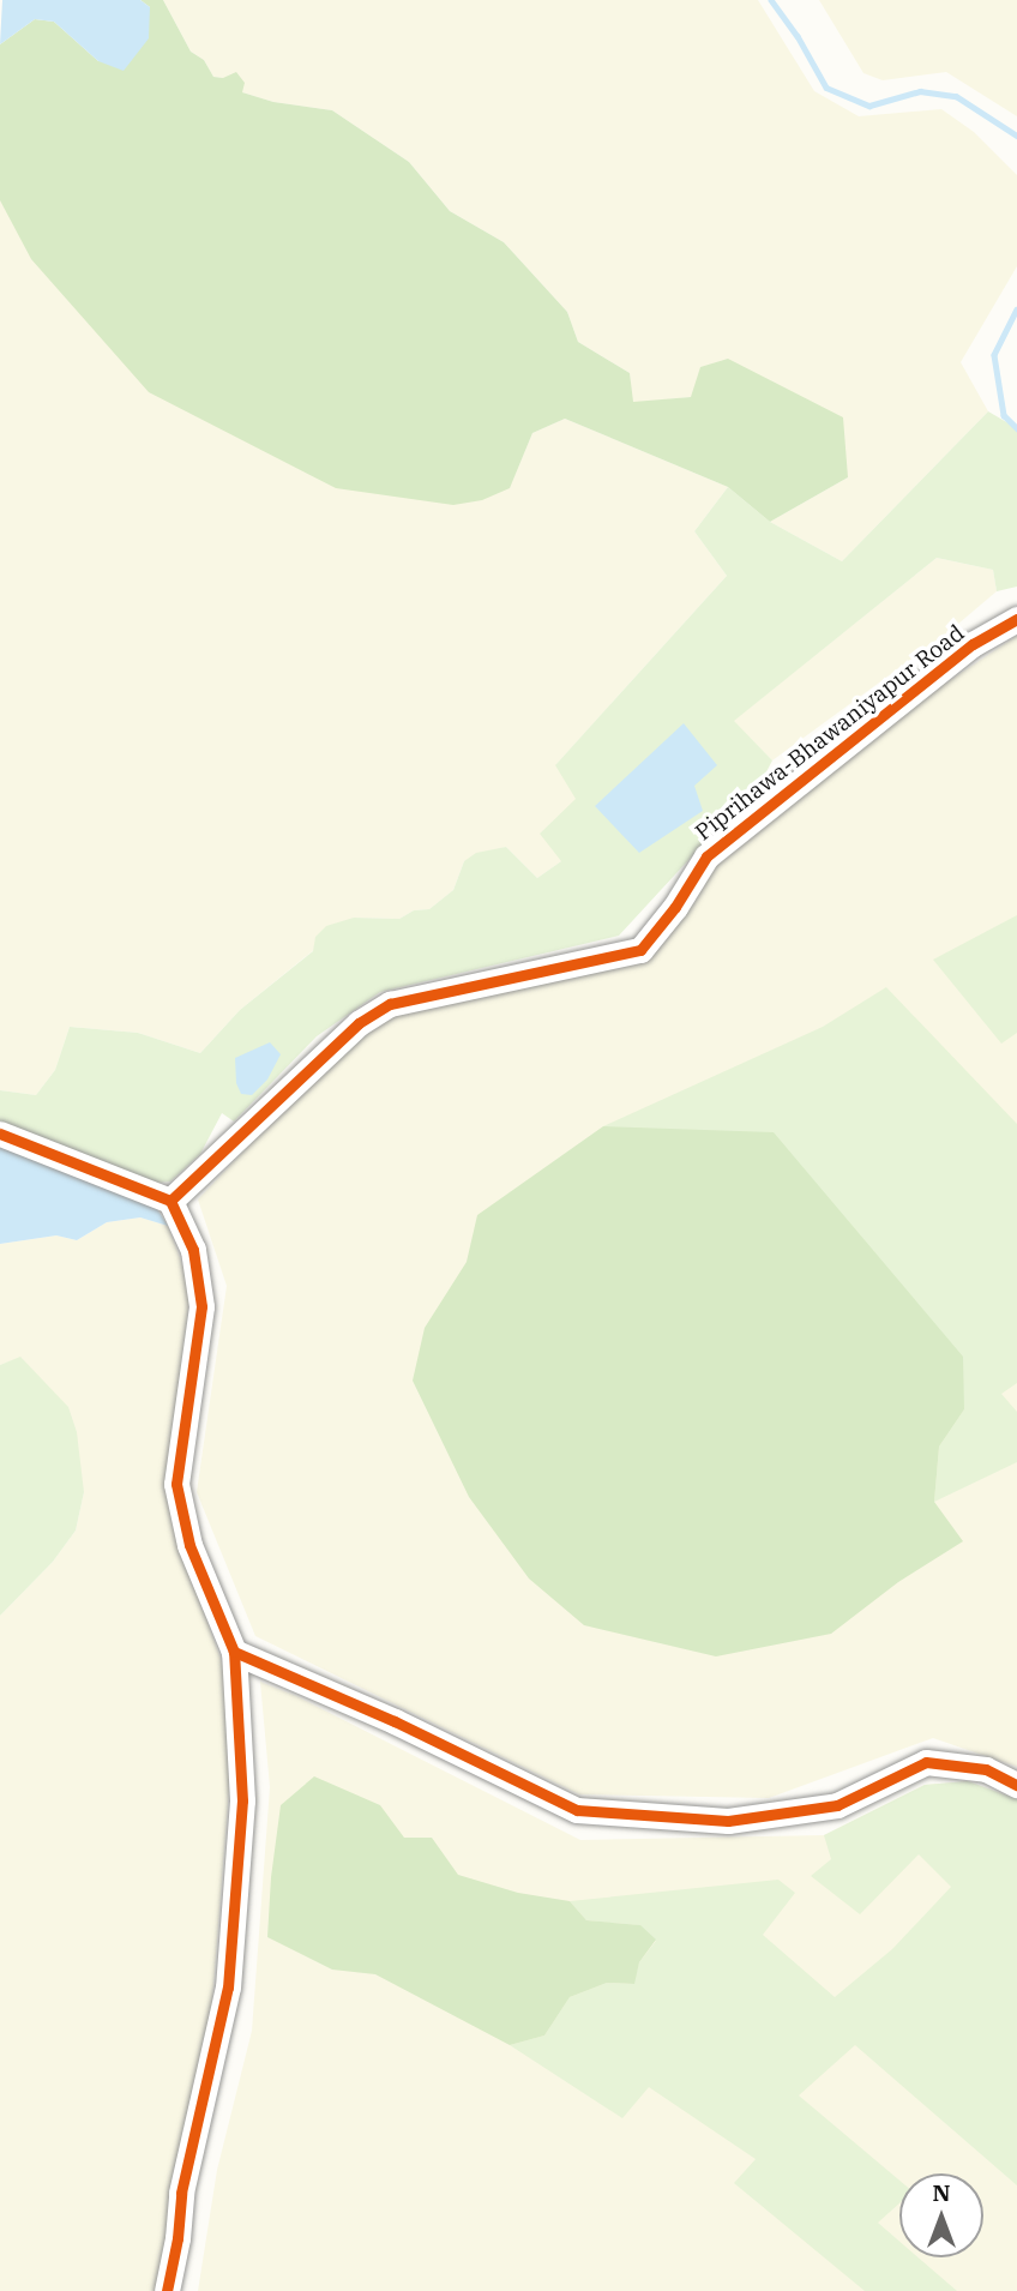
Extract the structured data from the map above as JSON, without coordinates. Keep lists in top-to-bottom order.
{
  "streets": {
    "street": ["Piprihawa-Bhawaniyapur Road"]
  },
  "north": "top"
}
